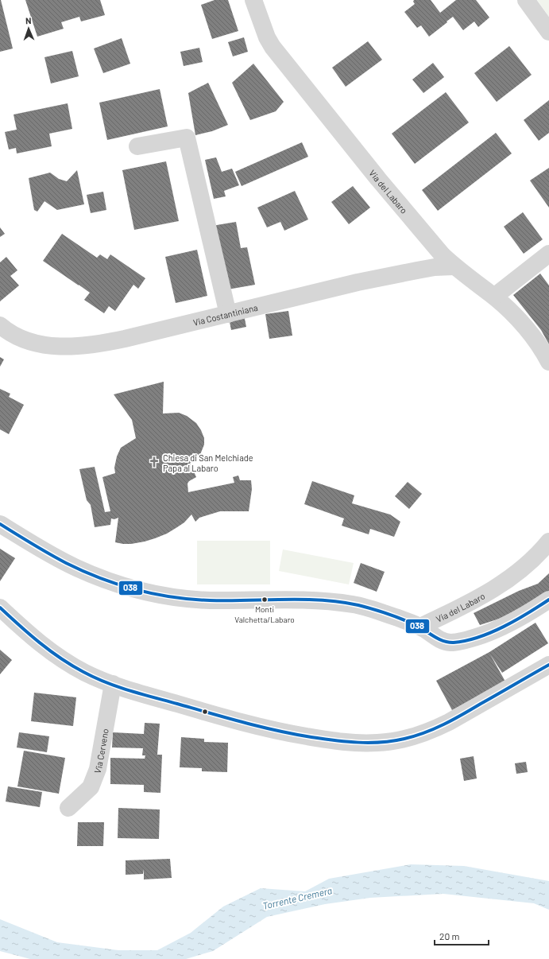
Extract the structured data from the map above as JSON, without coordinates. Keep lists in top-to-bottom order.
{
  "streets": {
    "street": ["Via del Labaro", "Via Costantiniana", "Via Cerveno"]
  },
  "crossings": [
    ["Via del Labaro", "Via Costantiniana"]
  ],
  "water": ["Torrente Cremera"],
  "places": {
    "church": ["Chiesa di San Melchiade Papa al Labaro"],
    "other": ["Monti Valchetta/Labaro"]
  },
  "lines": ["transit line 038"],
  "scale_bar": "20 m",
  "north": "top"
}
